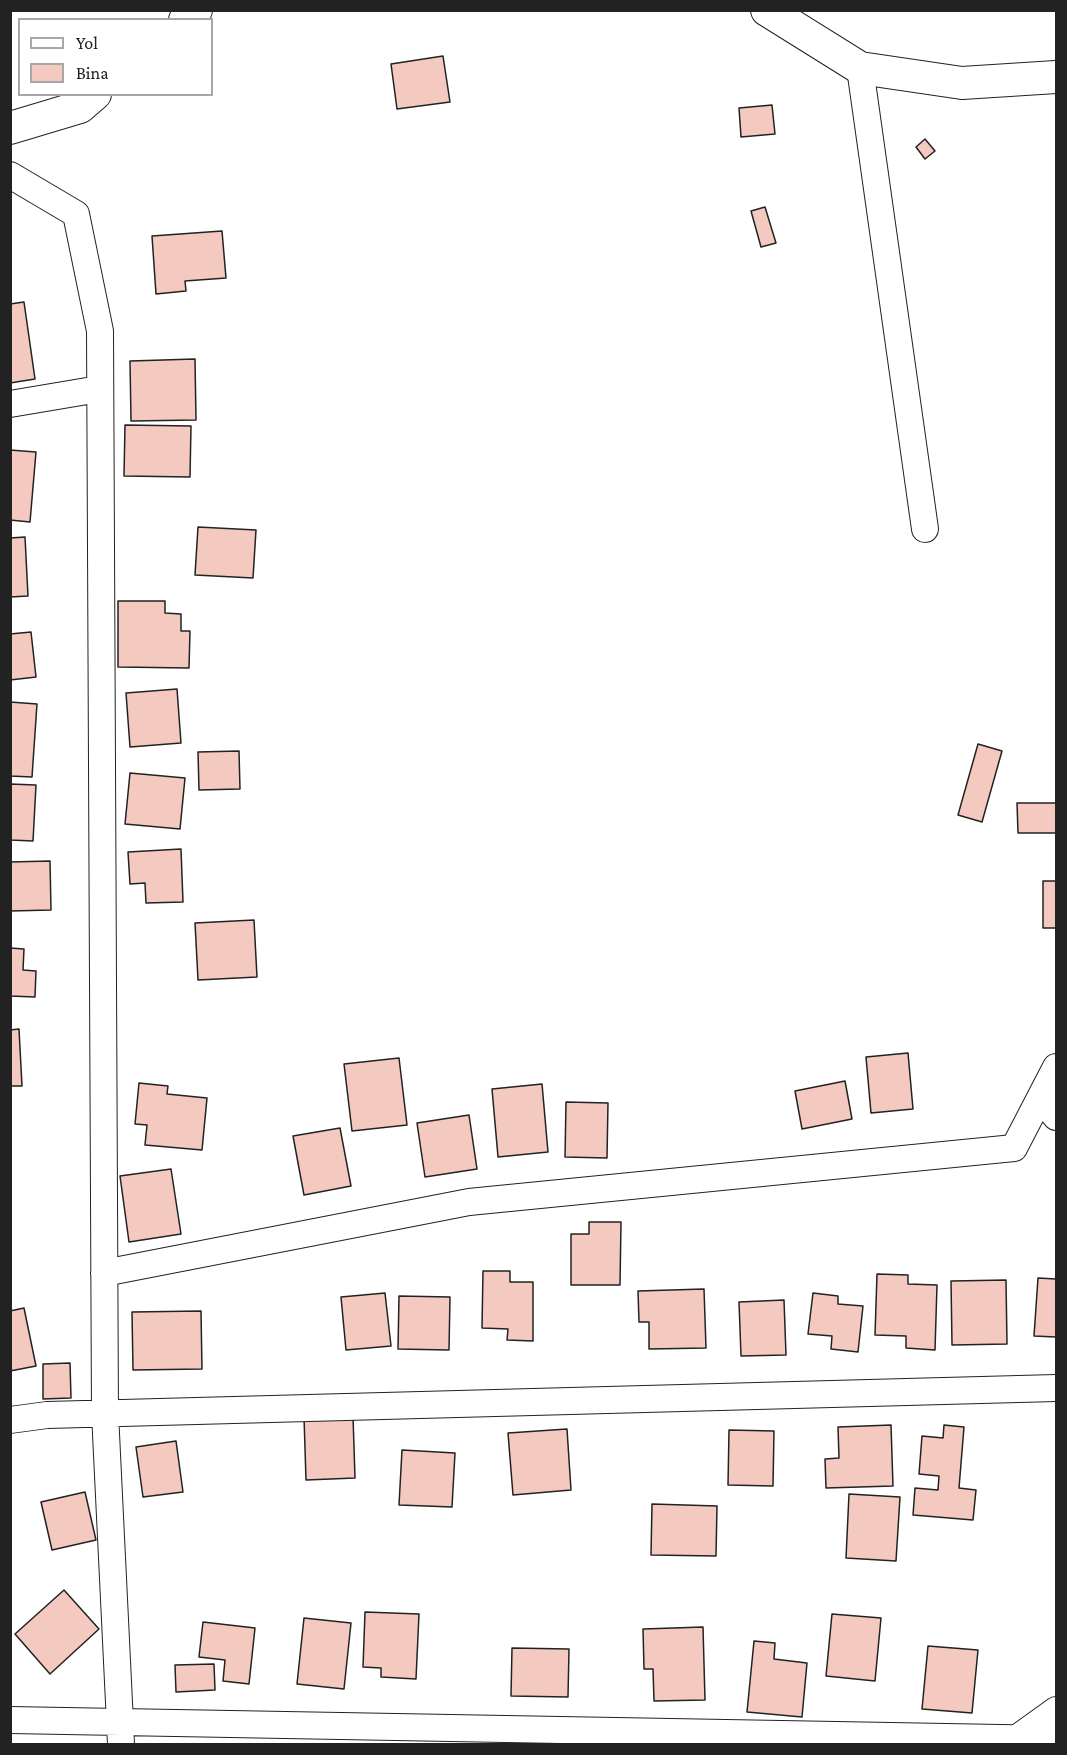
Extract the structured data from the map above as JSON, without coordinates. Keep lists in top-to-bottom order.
{
  "legend": ["Yol", "Bina"]
}
